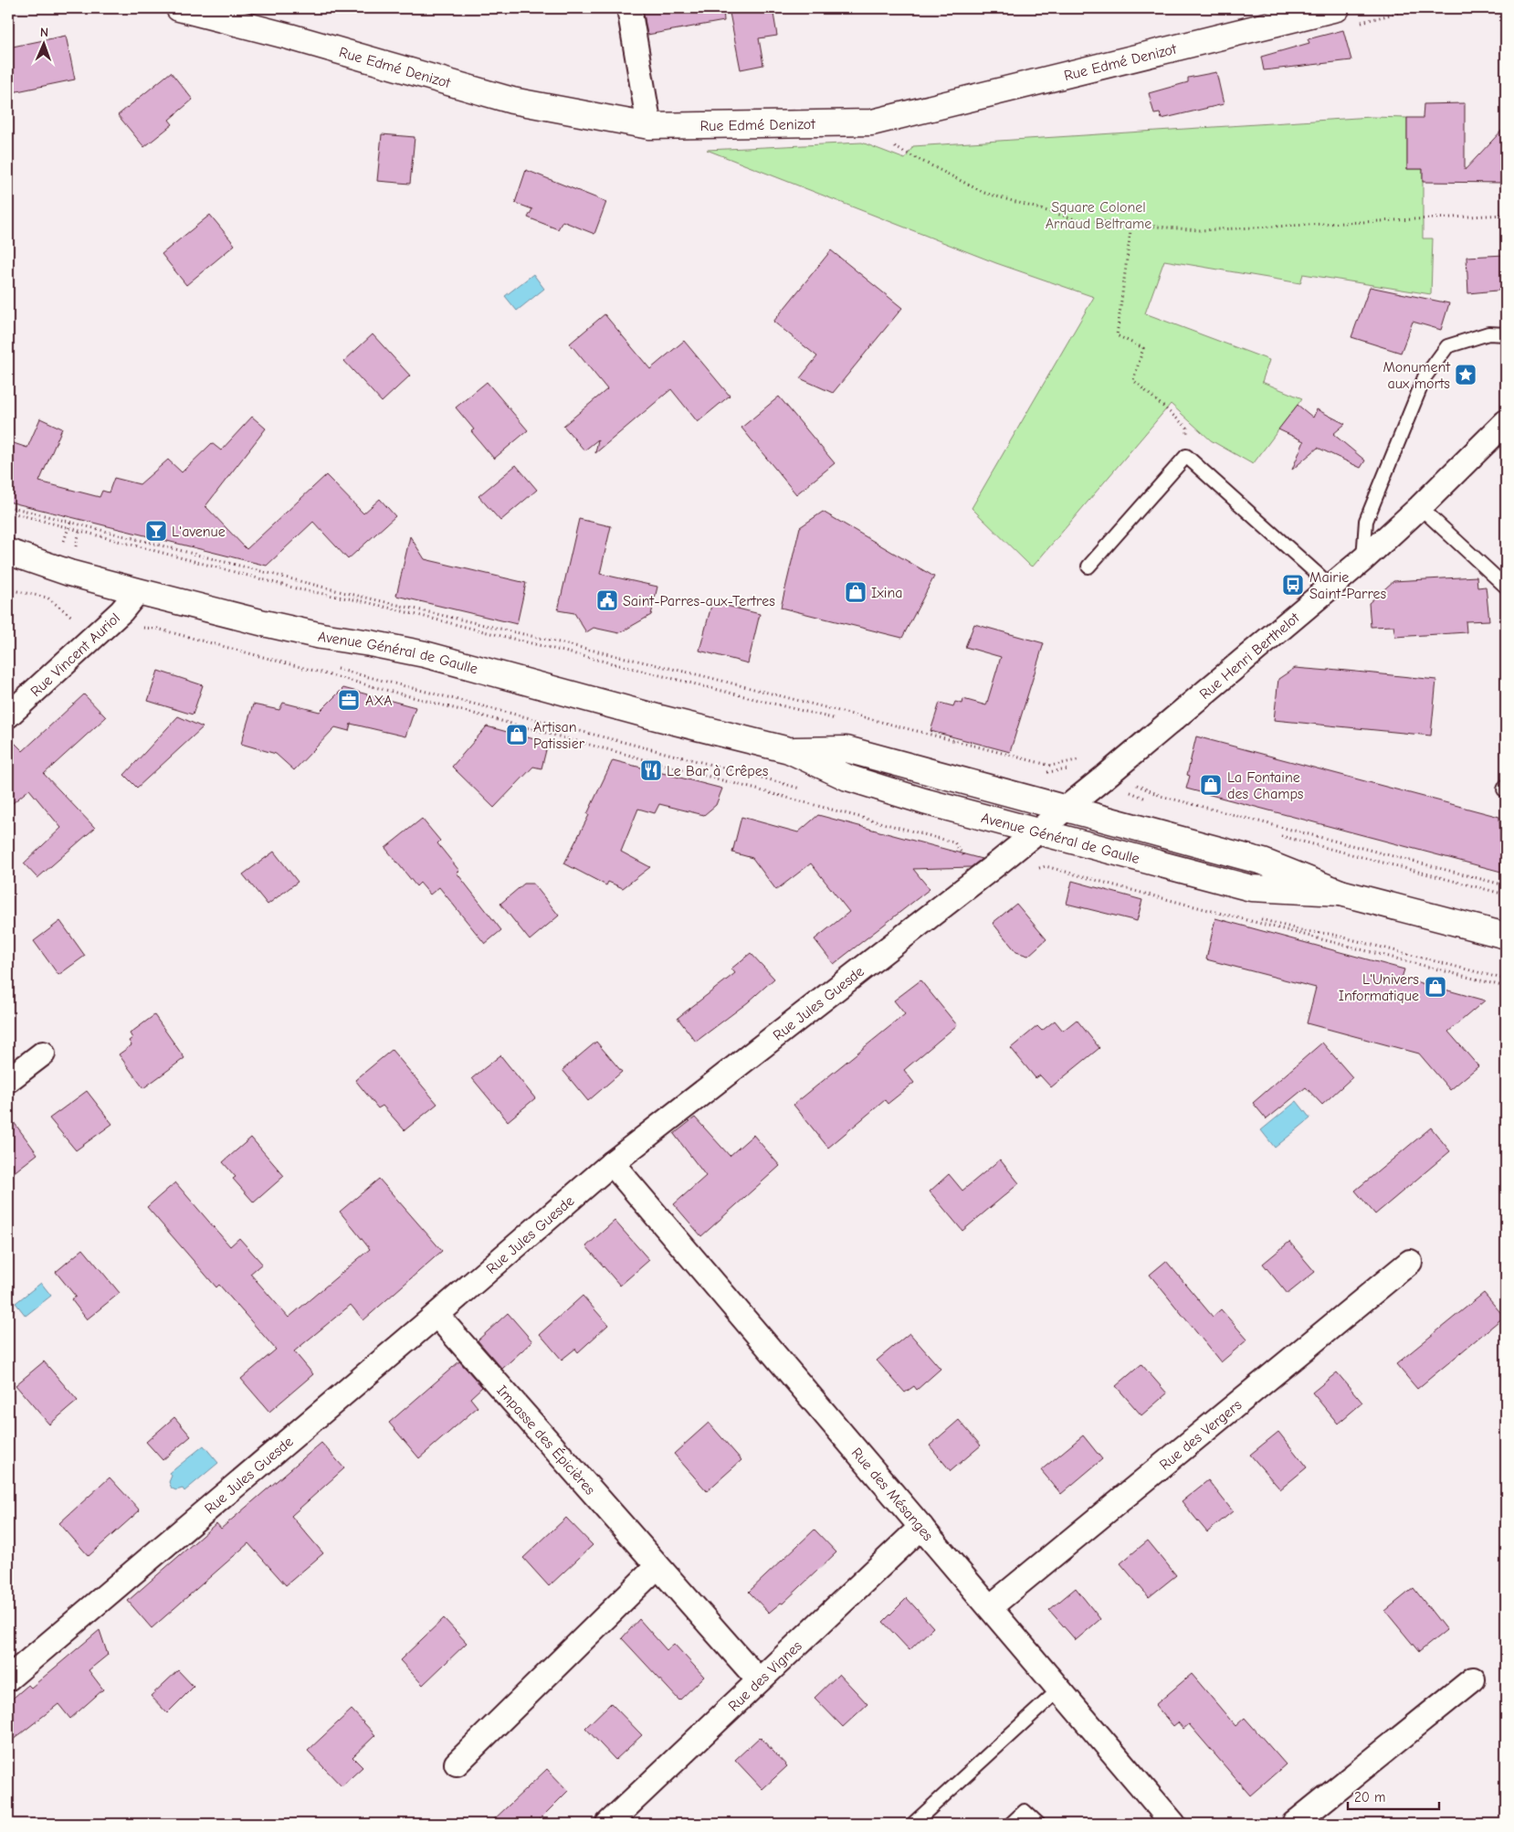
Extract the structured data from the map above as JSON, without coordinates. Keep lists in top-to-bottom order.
{
  "streets": {
    "main road": ["Rue Edmé Denizot", "Avenue Général de Gaulle"],
    "street": [
      "Rue Vincent Auriol",
      "Rue Henri Berthelot",
      "Rue Jules Guesde",
      "Rue des Vergers",
      "Impasse des Épicières",
      "Rue des Mésanges",
      "Rue des Vignes"
    ]
  },
  "crossings": [
    ["Avenue Général de Gaulle", "Rue Vincent Auriol"],
    ["Avenue Général de Gaulle", "Rue Henri Berthelot"],
    ["Avenue Général de Gaulle", "Rue Jules Guesde"],
    ["Rue Henri Berthelot", "Rue Jules Guesde"],
    ["Rue Jules Guesde", "Impasse des Épicières"],
    ["Rue Jules Guesde", "Rue des Mésanges"],
    ["Rue des Vergers", "Rue des Mésanges"],
    ["Impasse des Épicières", "Rue des Vignes"],
    ["Rue des Mésanges", "Rue des Vignes"]
  ],
  "parks": ["Square Colonel Arnaud Beltrame"],
  "places": {
    "place": ["Monument aux morts"],
    "bar": ["L'avenue"],
    "bus stop": ["Mairie Saint-Parres"],
    "shop": [
      "Ixina",
      "Artisan Patissier",
      "La Fontaine des Champs",
      "L'Univers Informatique"
    ],
    "public building": ["Saint-Parres-aux-Tertres"],
    "office": ["AXA"],
    "restaurant": ["Le Bar à Crêpes"]
  },
  "scale_bar": "20 m",
  "north": "top"
}
